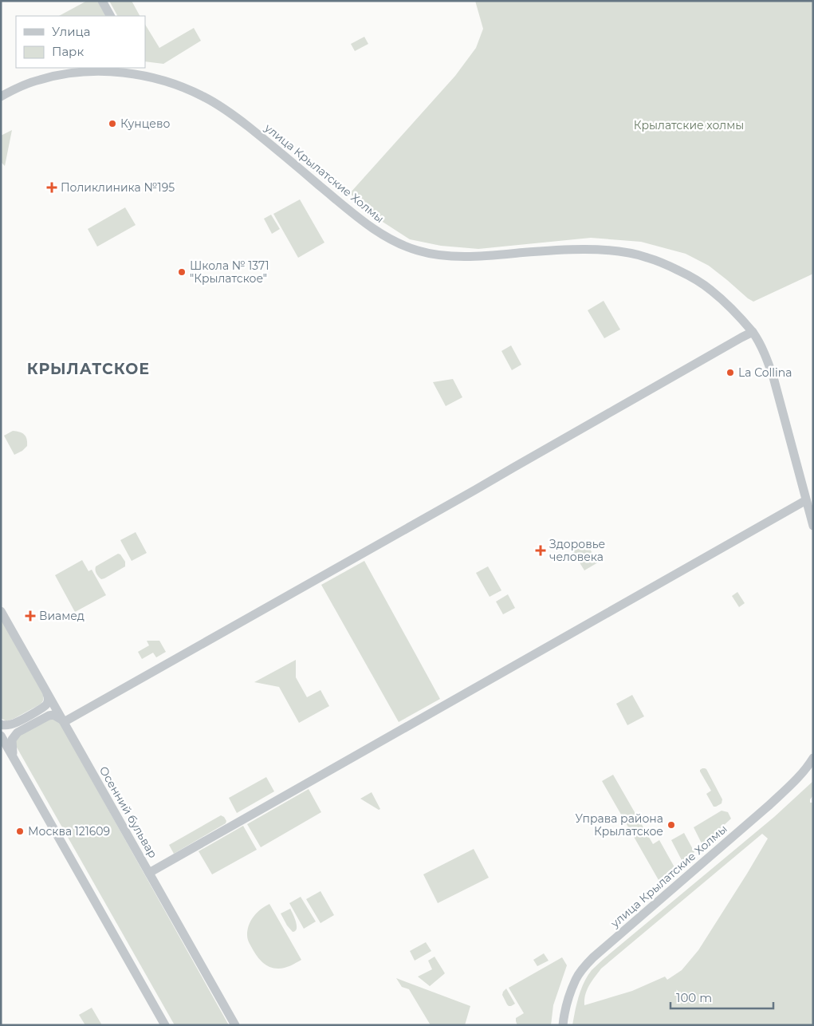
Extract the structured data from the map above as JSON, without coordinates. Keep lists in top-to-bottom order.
{
  "streets": {
    "street": ["улица Крылатские Холмы", "Осенний бульвар"]
  },
  "districts": ["КРЫЛАТСКОЕ"],
  "parks": ["Крылатские холмы"],
  "places": {
    "other": [
      "Кунцево",
      "Школа № 1371 \"Крылатское\"",
      "La Collina",
      "Управа района Крылатское",
      "Москва 121609"
    ],
    "health": ["Поликлиника №195", "Здоровье человека", "Виамед"]
  },
  "legend": ["Улица", "Парк"],
  "scale_bar": "100 m"
}
